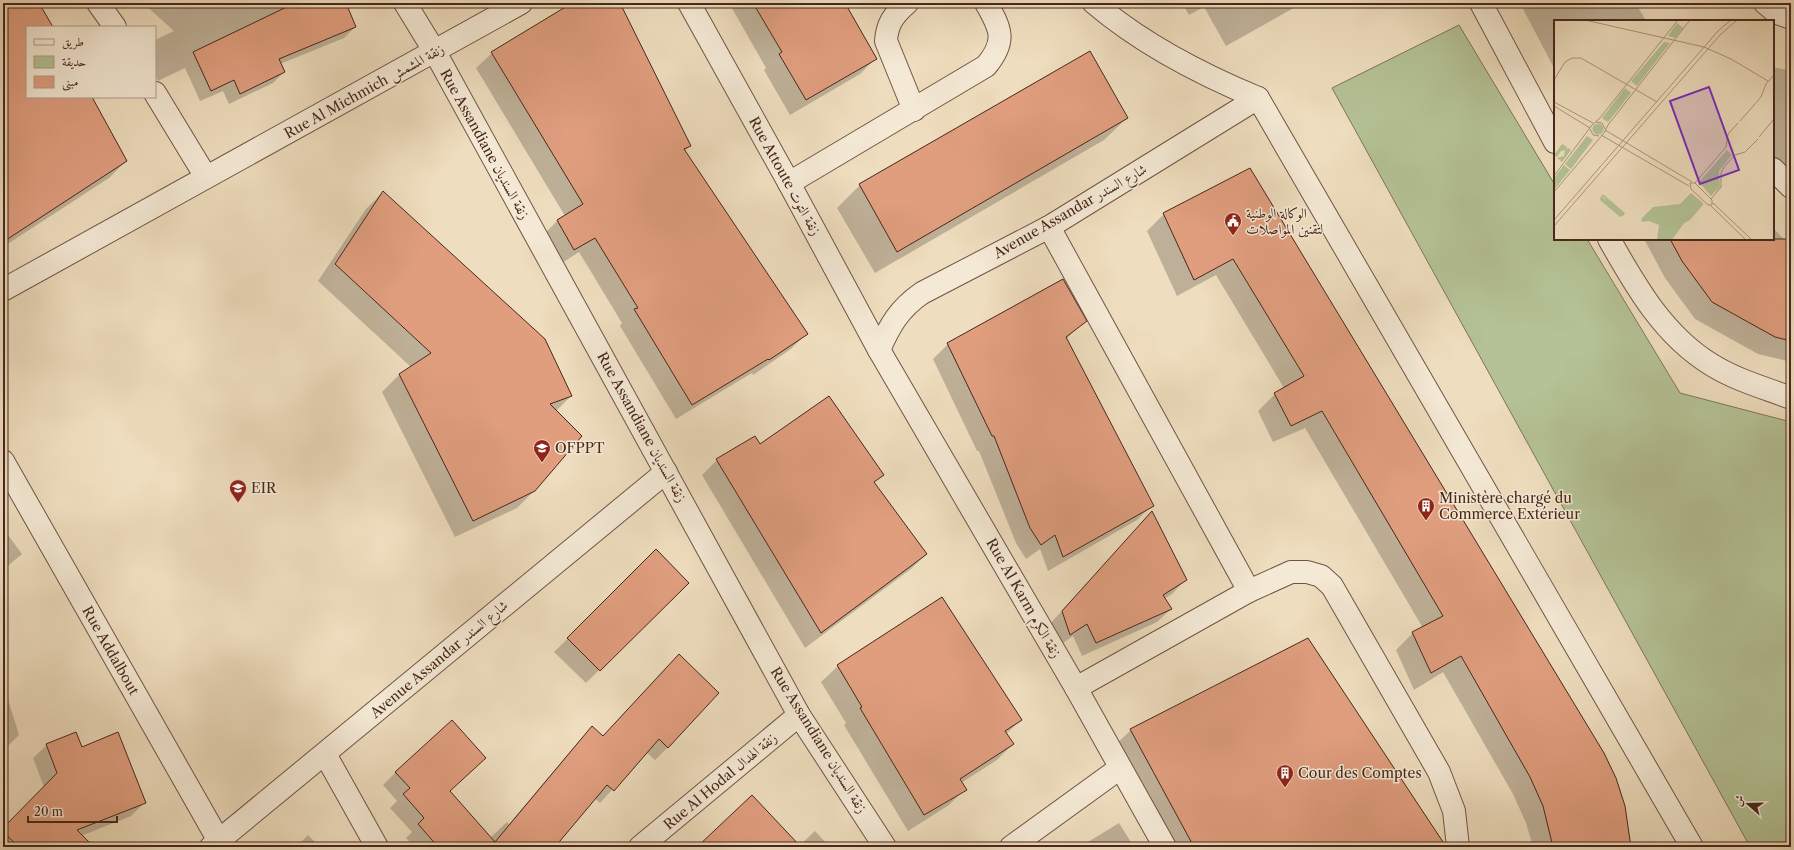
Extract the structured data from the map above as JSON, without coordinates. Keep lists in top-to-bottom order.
{
  "streets": {
    "street": [
      "Rue Al Michmich زنقة المشمش",
      "Rue Assandiane زنقة السنديان",
      "Rue Attoute زنقة التوت",
      "Avenue Assandar شارع السندر",
      "Rue Al Karm زنقة الكرم",
      "Rue Addalbout",
      "Rue Al Hodal زنقة الهدال"
    ]
  },
  "crossings": [
    ["Rue Al Michmich زنقة المشمش", "Rue Assandiane زنقة السنديان"],
    ["Rue Assandiane زنقة السنديان", "Avenue Assandar شارع السندر"],
    ["Rue Assandiane زنقة السنديان", "Rue Al Hodal زنقة الهدال"],
    ["Rue Attoute زنقة التوت", "Avenue Assandar شارع السندر"],
    ["Rue Attoute زنقة التوت", "Rue Al Karm زنقة الكرم"],
    ["Avenue Assandar شارع السندر", "Rue Al Karm زنقة الكرم"],
    ["Avenue Assandar شارع السندر", "Rue Addalbout"]
  ],
  "places": {
    "public building": ["الوكالة الوطنية لتقنين المواصلات"],
    "school or university": ["OFPPT", "EIR"],
    "building": ["Ministère chargé du Commerce Extérieur", "Cour des Comptes"]
  },
  "legend": ["طريق", "حديقة", "مبنى"],
  "scale_bar": "20 m",
  "north": "left"
}
